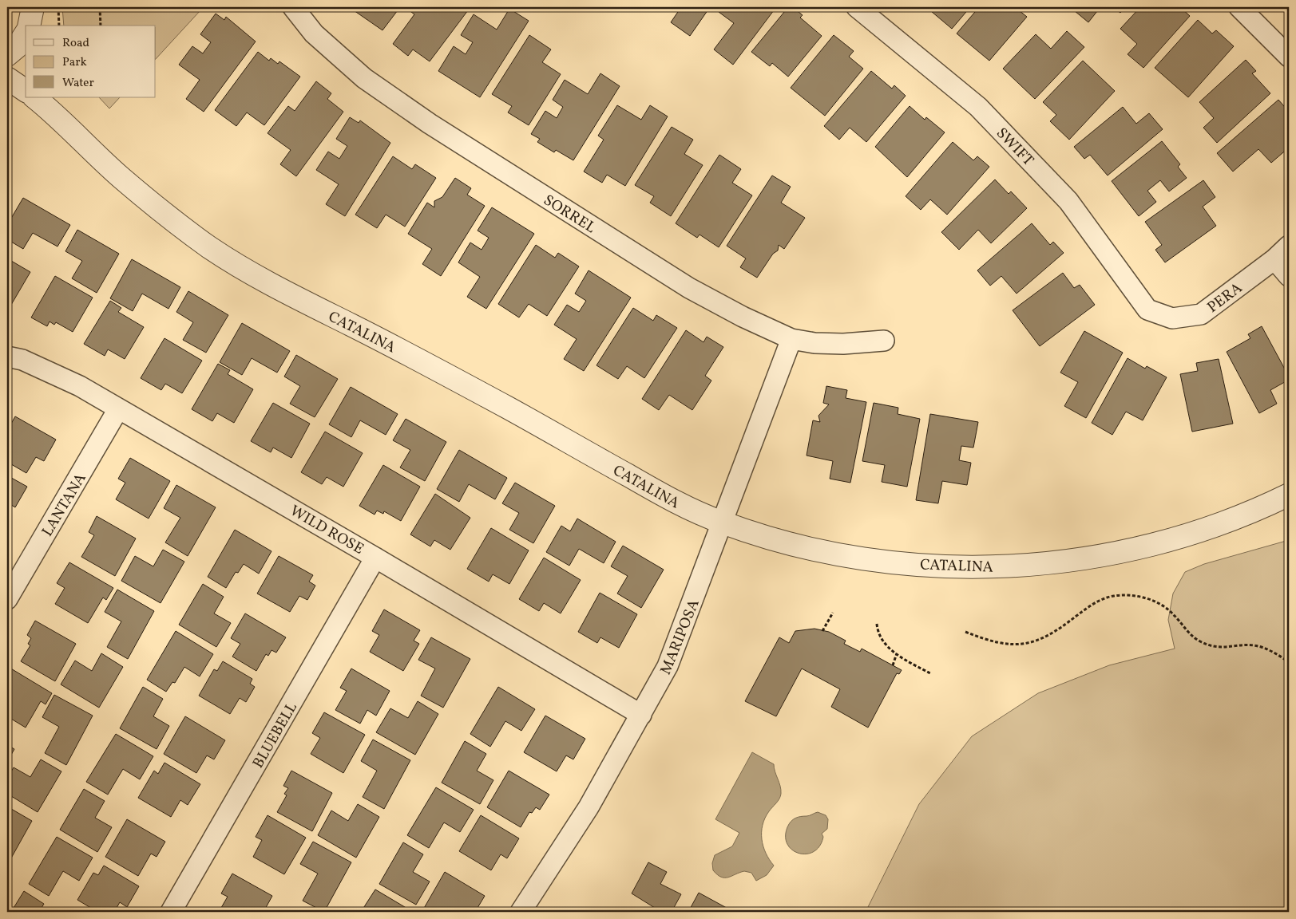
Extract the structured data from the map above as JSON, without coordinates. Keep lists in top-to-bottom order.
{
  "streets": {
    "street": [
      "SWIFT",
      "SORREL",
      "PERA",
      "CATALINA",
      "LANTANA",
      "WILD ROSE",
      "MARIPOSA",
      "BLUEBELL"
    ]
  },
  "crossings": [
    ["SWIFT", "PERA"],
    ["SORREL", "MARIPOSA"],
    ["CATALINA", "MARIPOSA"],
    ["LANTANA", "WILD ROSE"],
    ["WILD ROSE", "MARIPOSA"],
    ["WILD ROSE", "BLUEBELL"]
  ],
  "legend": ["Road", "Park", "Water"]
}
